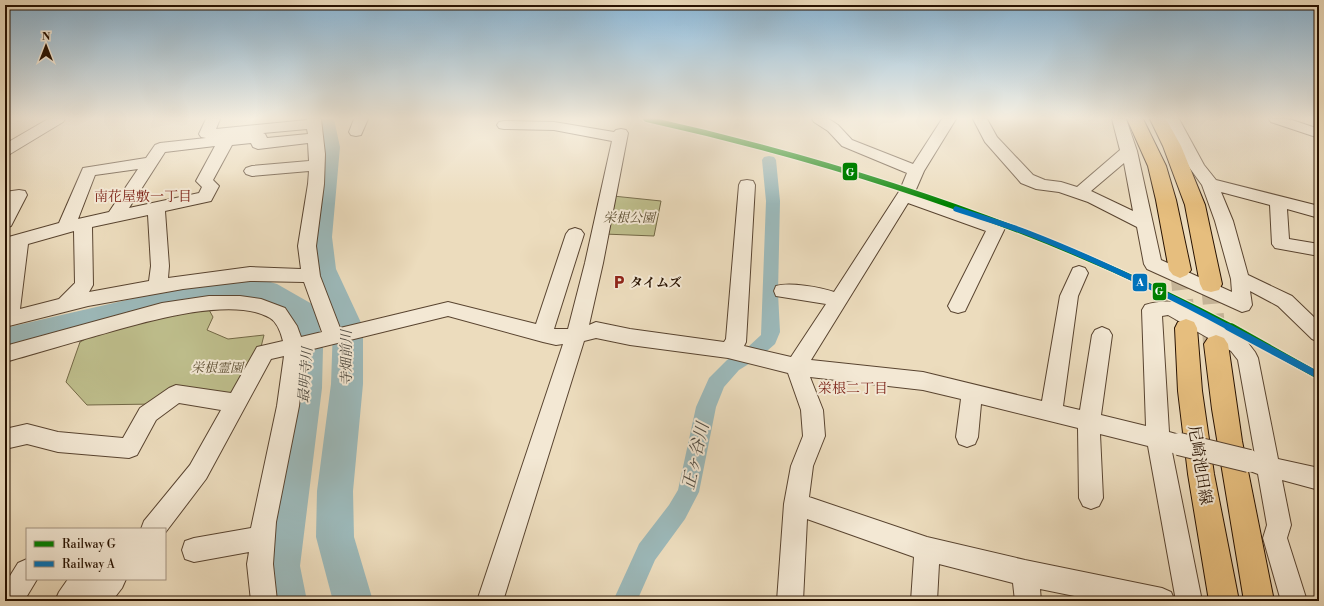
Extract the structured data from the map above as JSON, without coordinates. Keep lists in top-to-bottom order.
{
  "streets": {
    "main road": ["尼崎池田線"]
  },
  "districts": ["南花屋敷一丁目", "栄根二丁目"],
  "water": ["寺畑前川", "最明寺川", "正ヶ谷川"],
  "parks": ["栄根公園", "栄根霊園"],
  "places": {
    "parking": ["タイムズ"]
  },
  "lines": ["rail line G", "rail line A"],
  "legend": ["Railway G", "Railway A"],
  "north": "top"
}
